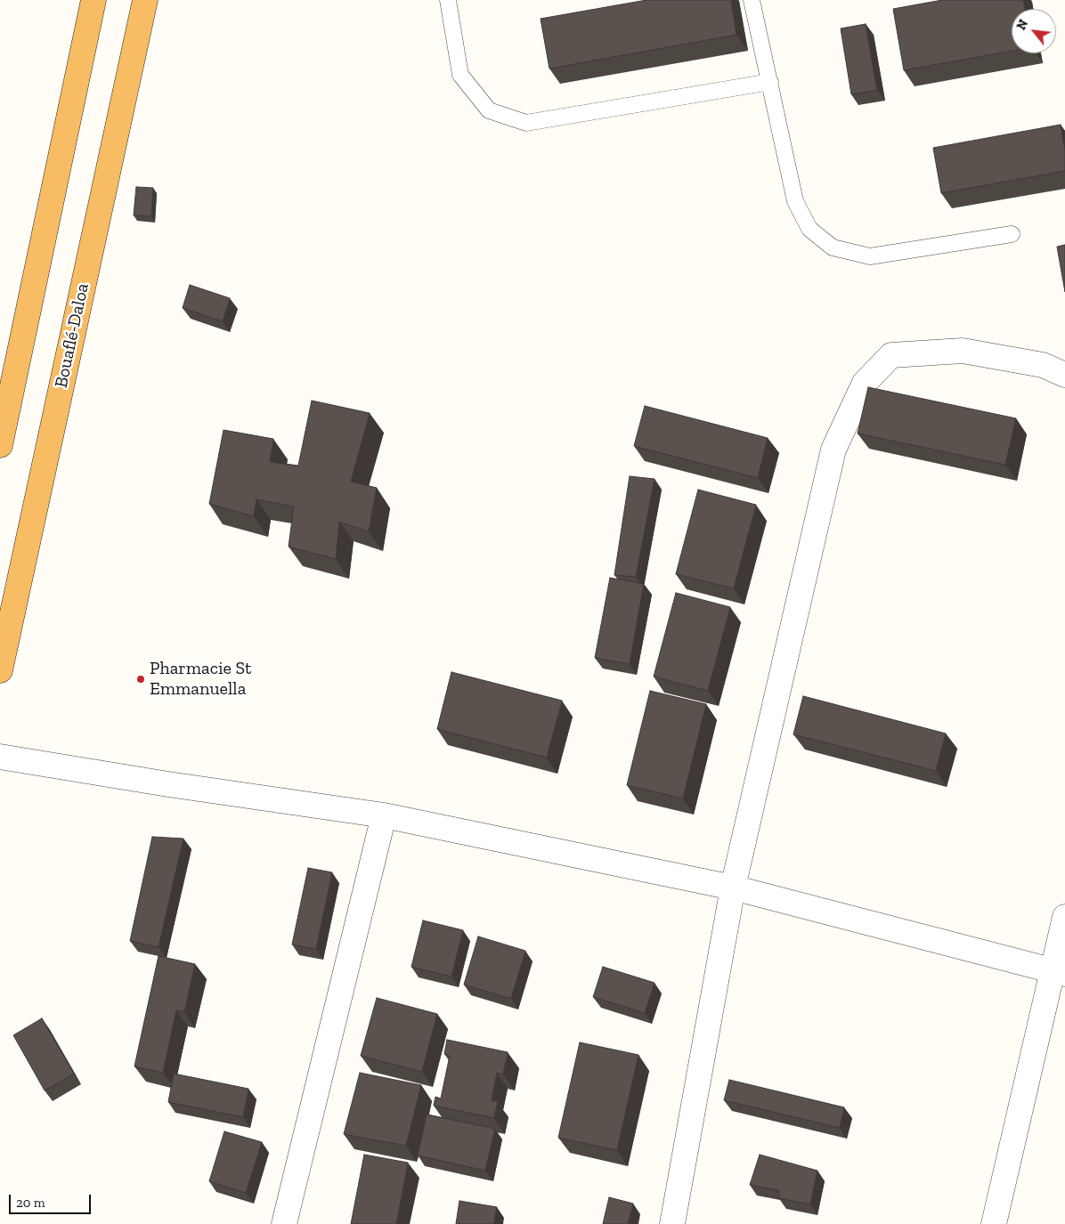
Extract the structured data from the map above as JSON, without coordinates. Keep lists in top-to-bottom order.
{
  "streets": {
    "highway": ["Bouaflé-Daloa"]
  },
  "places": ["Pharmacie St Emmanuella"],
  "scale_bar": "20 m",
  "north": "top left"
}
